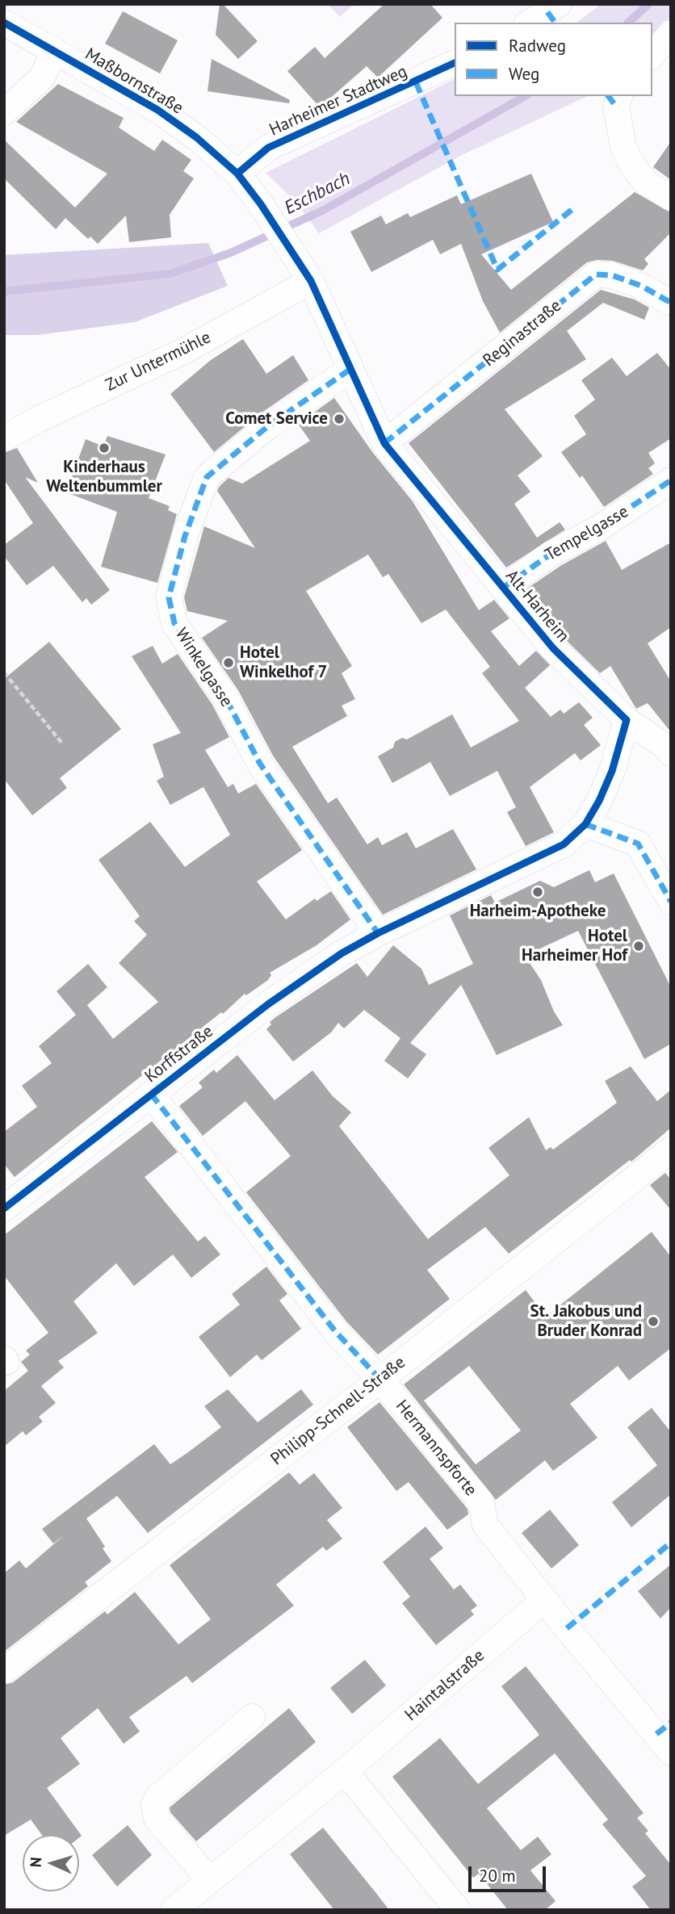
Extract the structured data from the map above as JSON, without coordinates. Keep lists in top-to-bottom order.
{
  "streets": {
    "street": [
      "Maßbornstraße",
      "Harheimer Stadtweg",
      "Reginastraße",
      "Zur Untermühle",
      "Tempelgasse",
      "Alt-Harheim",
      "Winkelgasse",
      "Korffstraße",
      "Philipp-Schnell-Straße",
      "Hermannspforte",
      "Haintalstraße"
    ]
  },
  "crossings": [
    ["Maßbornstraße", "Harheimer Stadtweg"],
    ["Maßbornstraße", "Alt-Harheim"],
    ["Reginastraße", "Alt-Harheim"],
    ["Zur Untermühle", "Alt-Harheim"],
    ["Tempelgasse", "Alt-Harheim"],
    ["Alt-Harheim", "Winkelgasse"],
    ["Winkelgasse", "Korffstraße"],
    ["Korffstraße", "Hermannspforte"],
    ["Philipp-Schnell-Straße", "Hermannspforte"],
    ["Hermannspforte", "Haintalstraße"]
  ],
  "water": ["Eschbach"],
  "places": [
    "Comet Service",
    "Kinderhaus Weltenbummler",
    "Hotel Winkelhof 7",
    "Harheim-Apotheke",
    "Hotel Harheimer Hof",
    "St. Jakobus und Bruder Konrad"
  ],
  "legend": ["Radweg", "Weg"],
  "scale_bar": "20 m",
  "north": "left"
}
